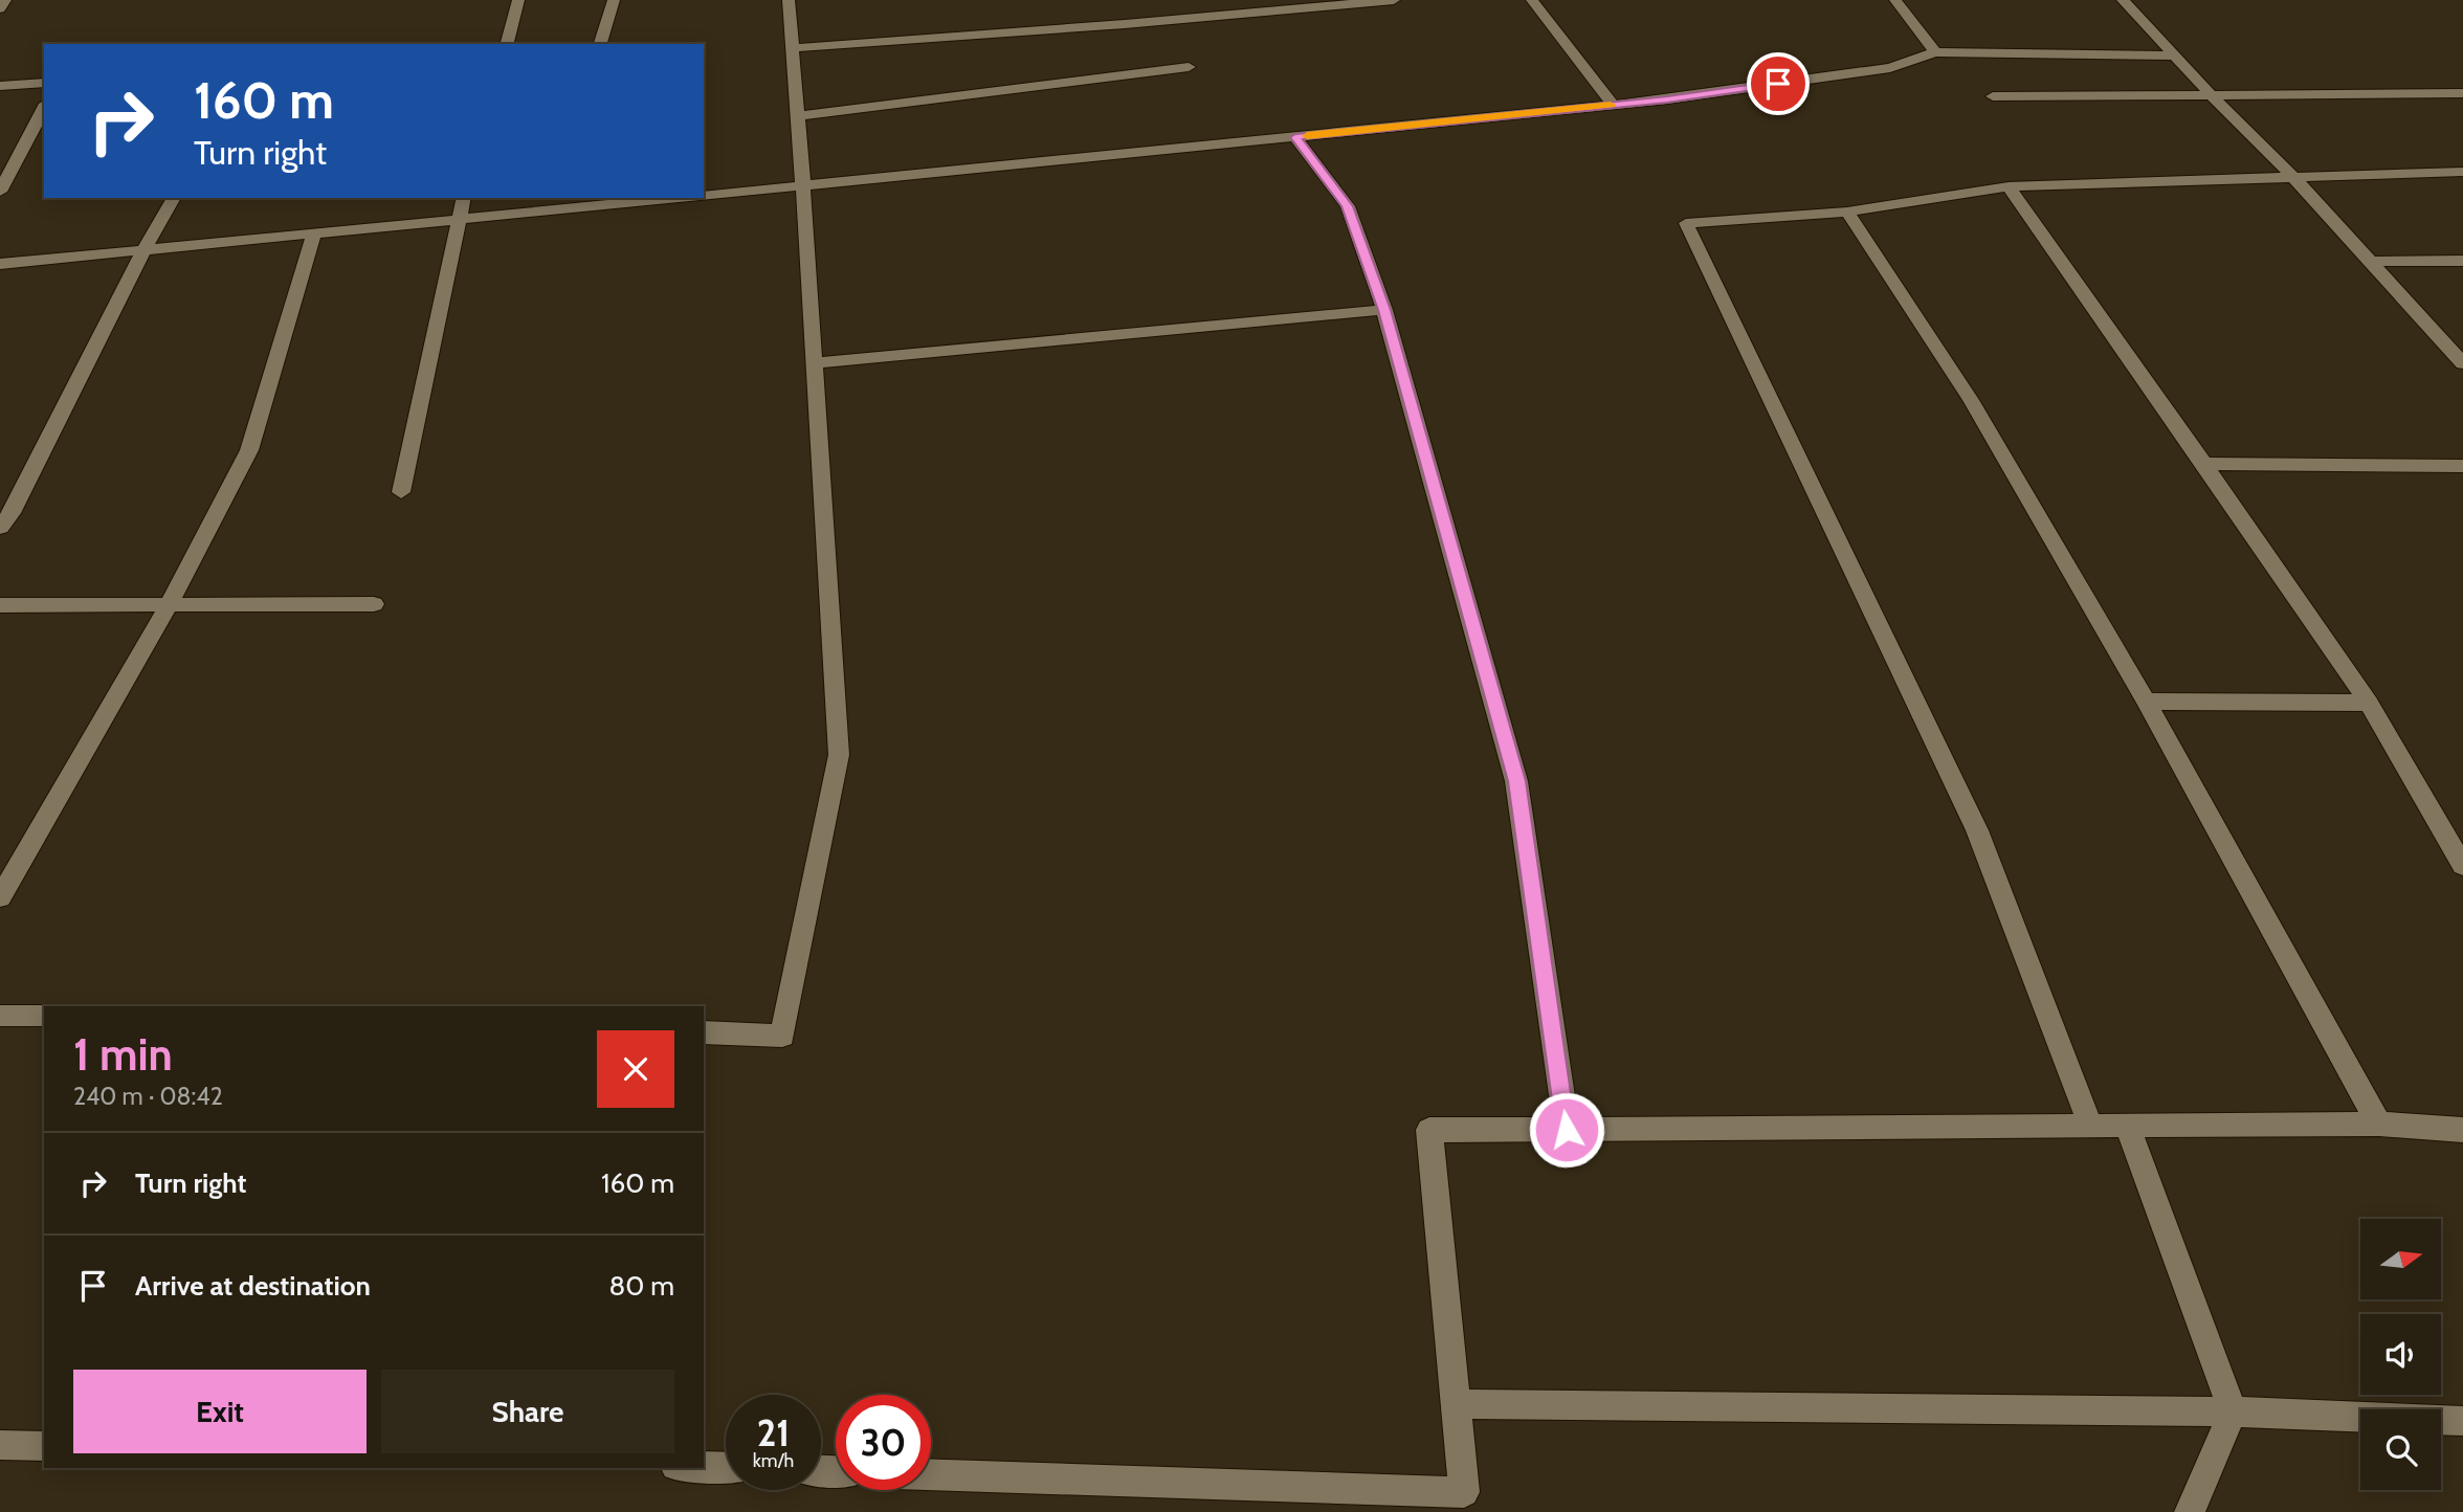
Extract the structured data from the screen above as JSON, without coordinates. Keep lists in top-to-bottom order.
{
  "north": "right",
  "page": {
    "turn": ["160 m", "Turn right"],
    "heading": ["1 min", "240 m · 08:42"],
    "list": [
      {
        "name": "Turn right",
        "value": "160 m"
      },
      {
        "name": "Arrive at destination",
        "value": "80 m"
      }
    ],
    "buttons": ["Exit", "Share"],
    "speed": "21 km/h",
    "limit": "30"
  }
}
